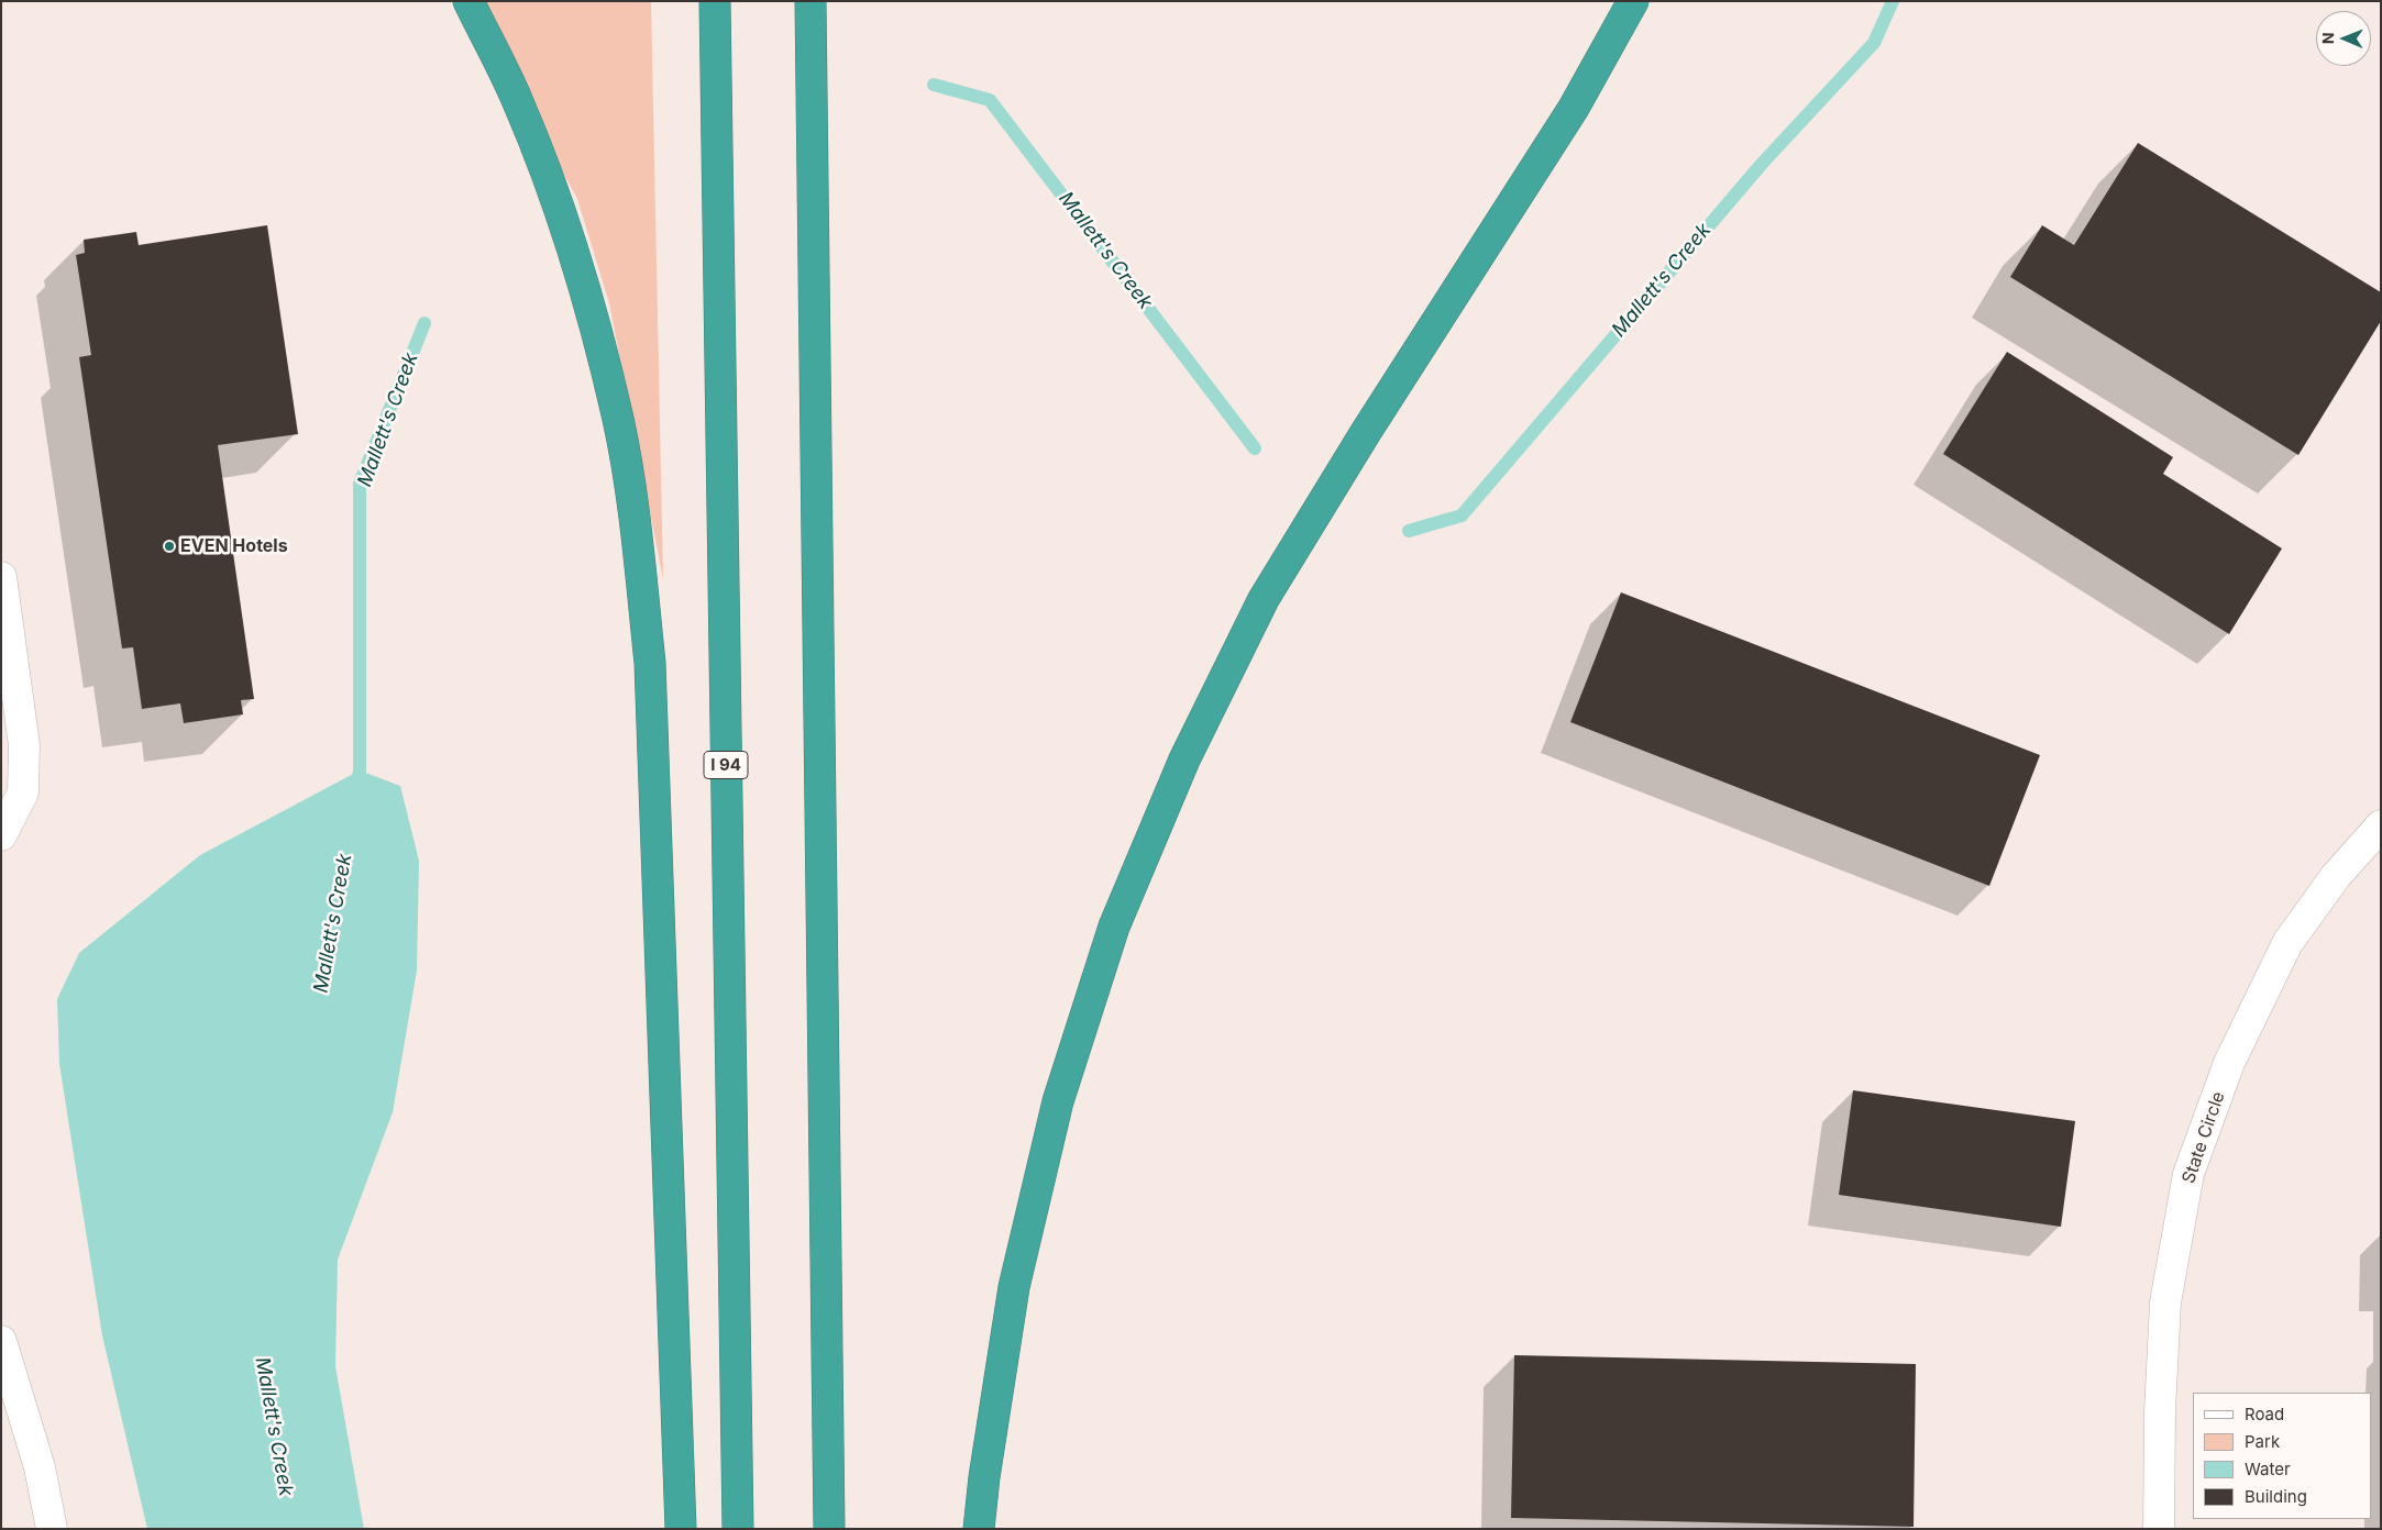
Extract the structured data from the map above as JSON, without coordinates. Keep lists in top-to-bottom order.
{
  "streets": {
    "highway": ["I 94"],
    "street": ["State Circle"]
  },
  "water": ["Mallett's Creek"],
  "places": ["EVEN Hotels"],
  "legend": [
    "Road",
    "Park",
    "Water",
    "Building"
  ],
  "north": "left"
}
